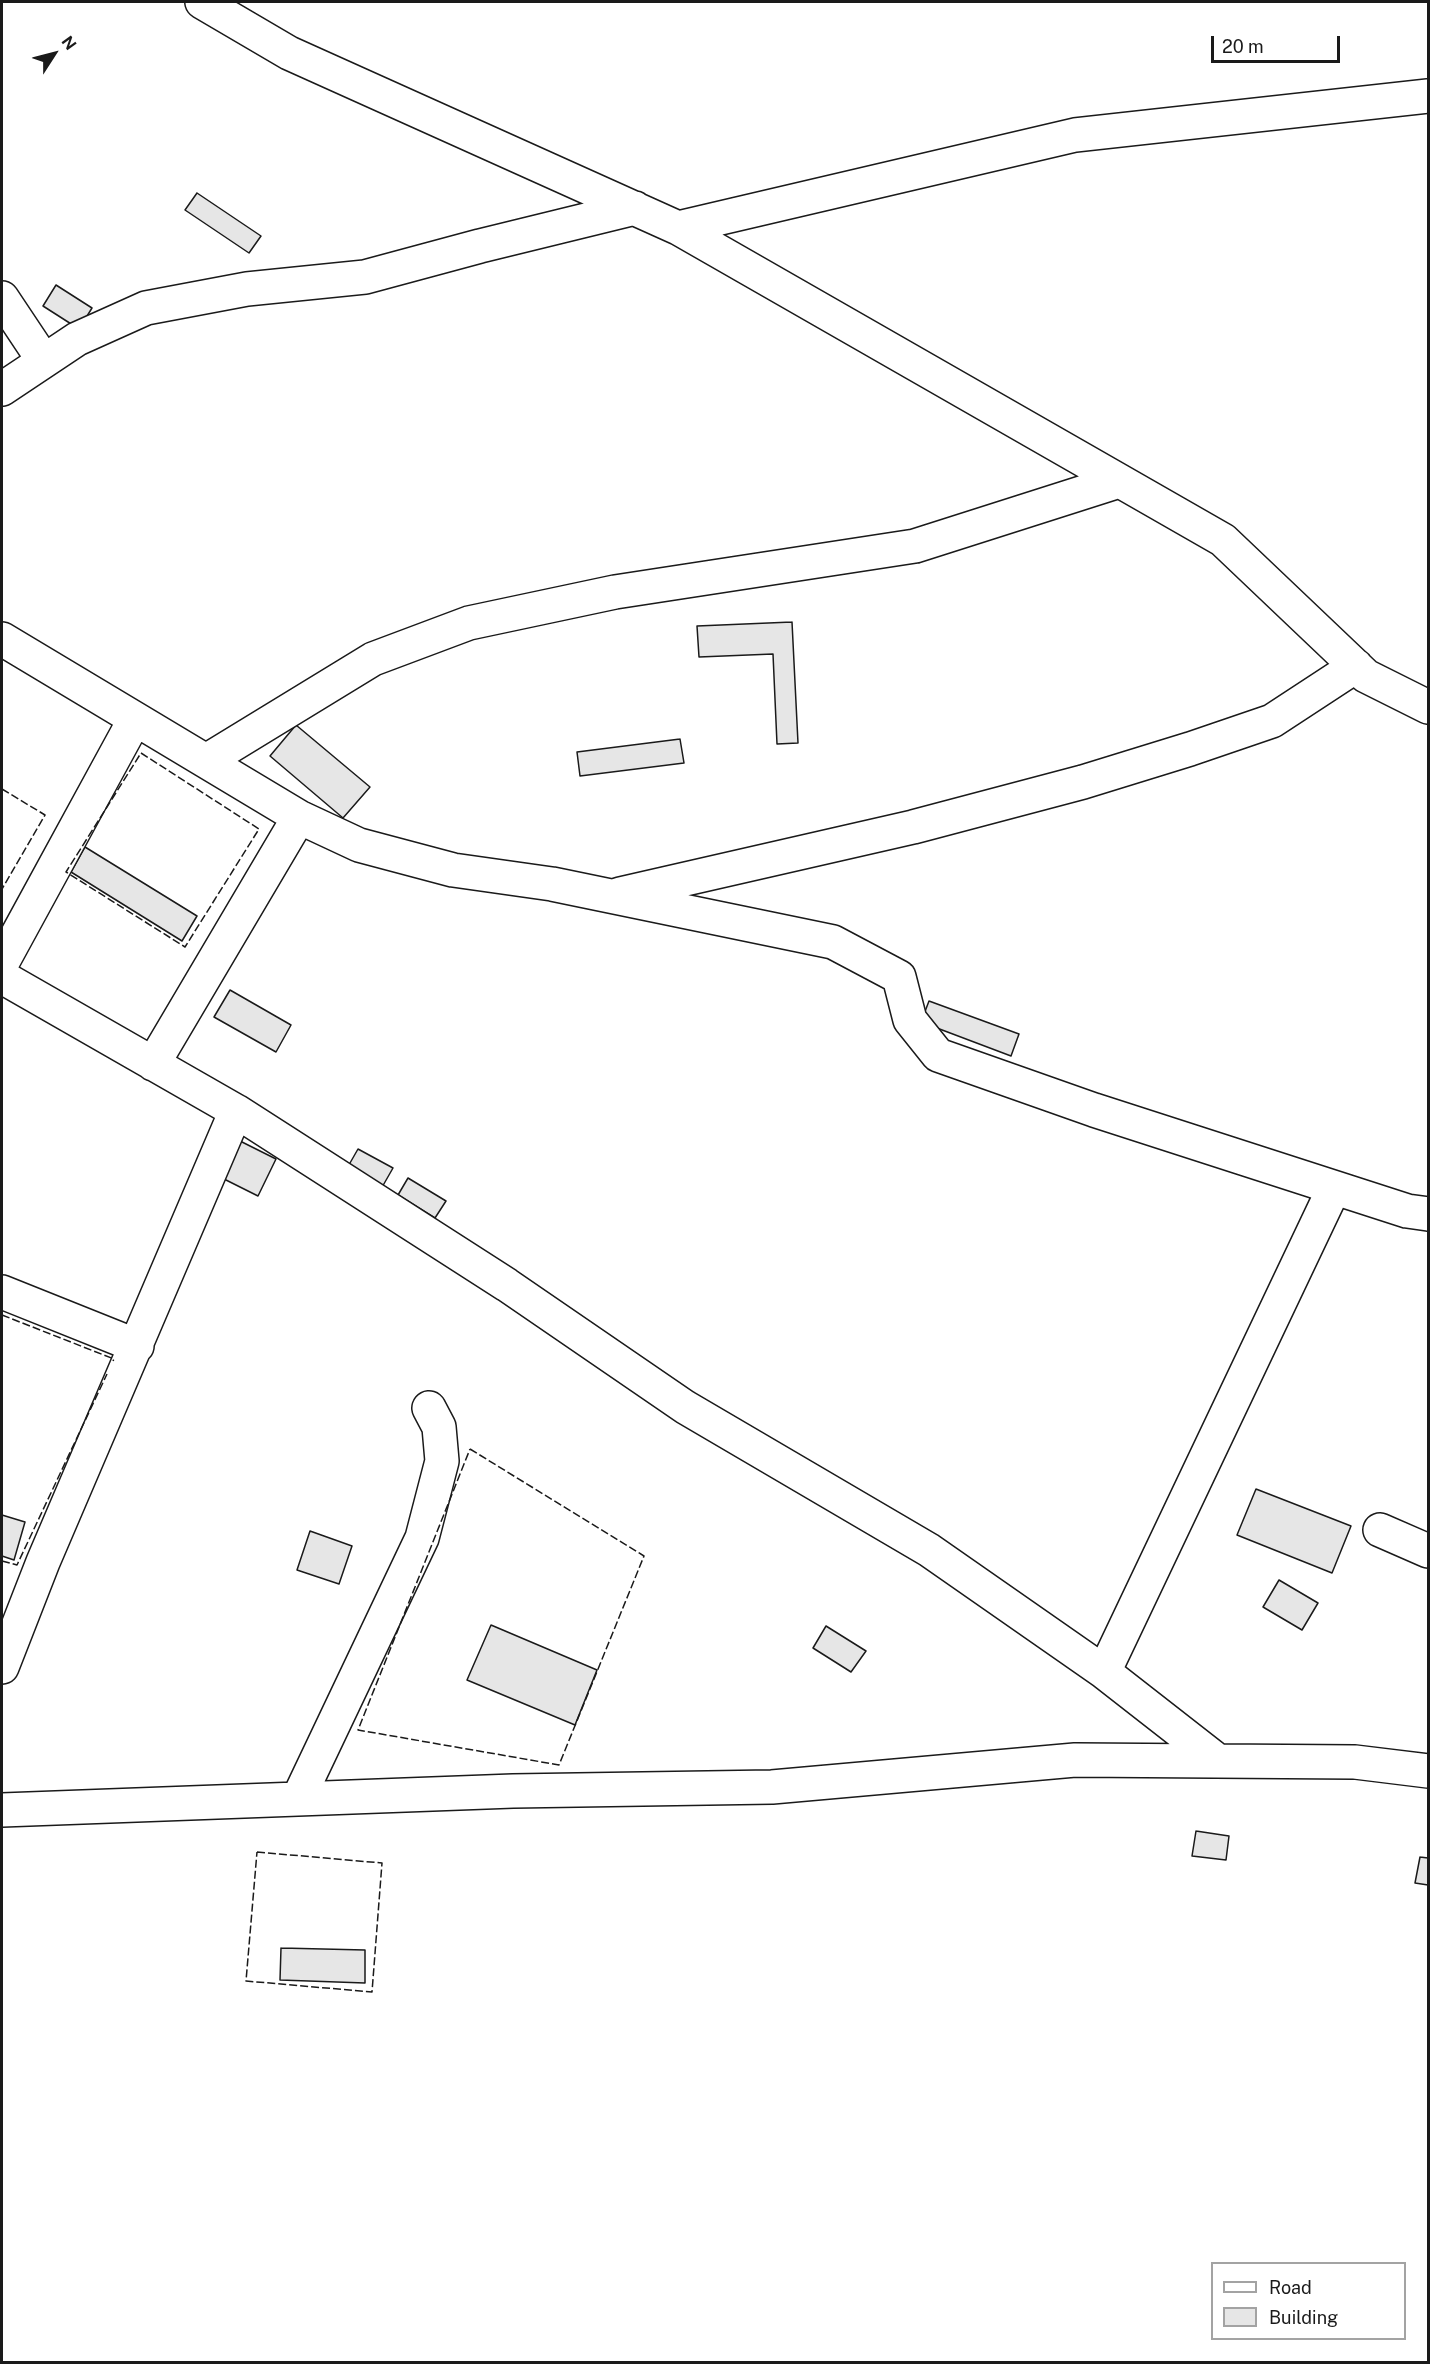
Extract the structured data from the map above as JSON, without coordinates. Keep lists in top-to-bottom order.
{
  "legend": ["Road", "Building"],
  "scale_bar": "20 m",
  "north": "top right"
}
